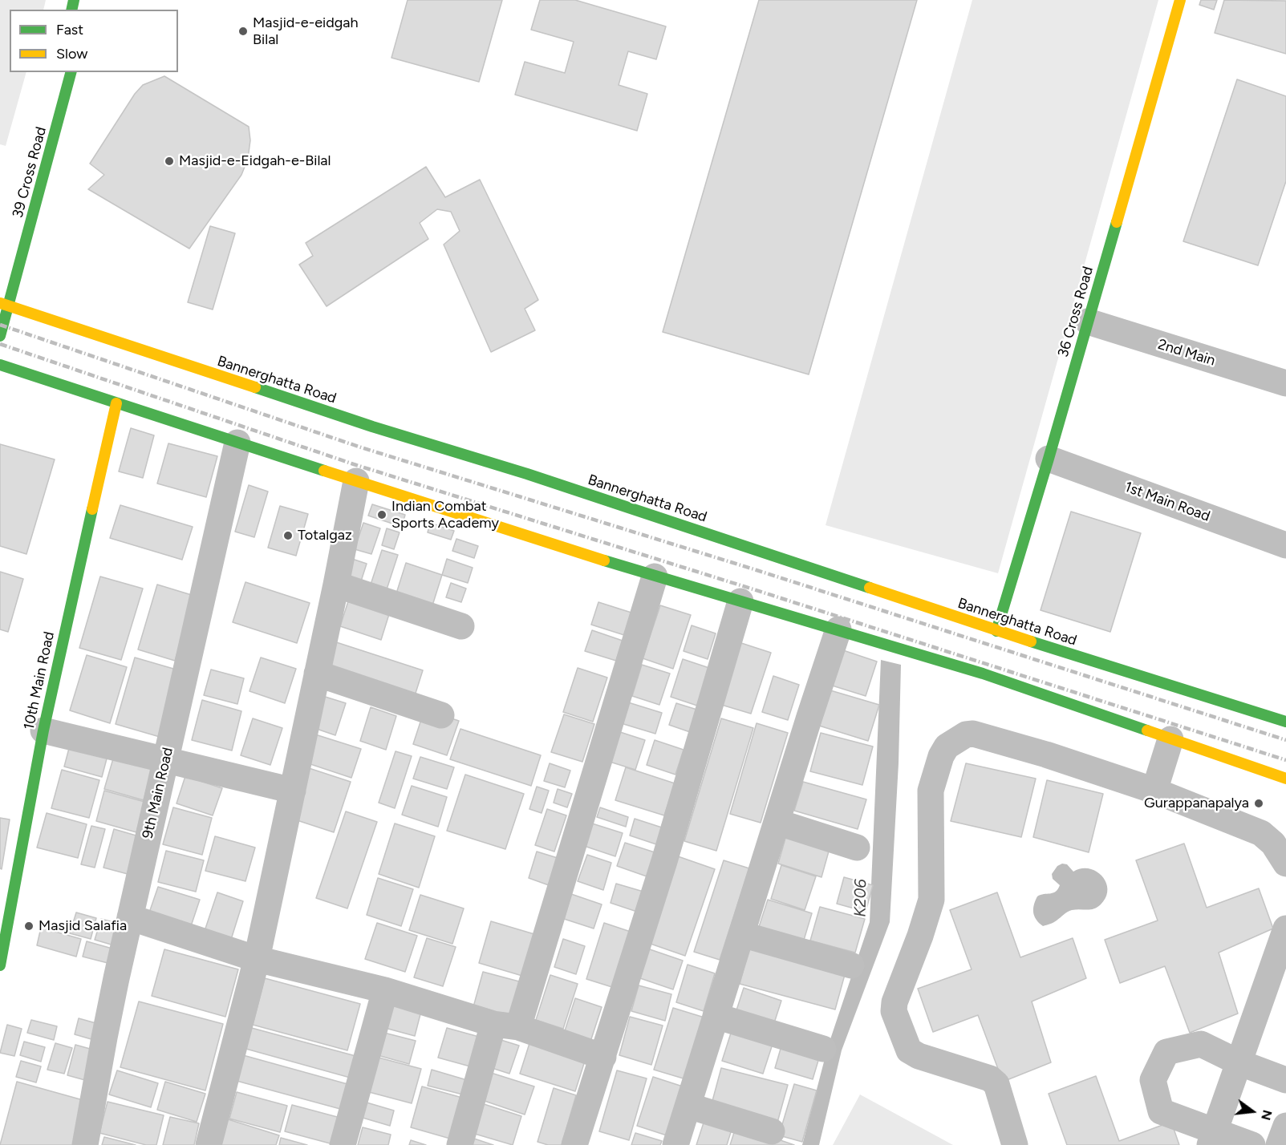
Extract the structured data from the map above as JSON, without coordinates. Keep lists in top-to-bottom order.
{
  "streets": {
    "main road": [
      "39 Cross Road",
      "36 Cross Road",
      "Bannerghatta Road",
      "10th Main Road"
    ],
    "street": ["2nd Main", "1st Main Road", "9th Main Road"]
  },
  "crossings": [
    ["39 Cross Road", "Bannerghatta Road"],
    ["36 Cross Road", "2nd Main"],
    ["36 Cross Road", "Bannerghatta Road"],
    ["36 Cross Road", "1st Main Road"]
  ],
  "water": ["K206"],
  "places": [
    "Masjid-e-eidgah Bilal",
    "Masjid-e-Eidgah-e-Bilal",
    "Indian Combat Sports Academy",
    "Totalgaz",
    "Gurappanapalya",
    "Masjid Salafia"
  ],
  "legend": ["Fast", "Slow"],
  "north": "right"
}
